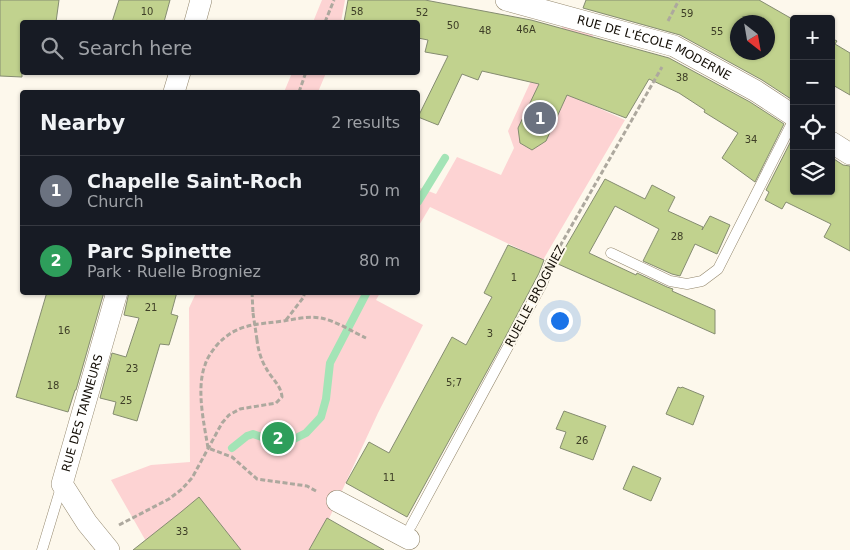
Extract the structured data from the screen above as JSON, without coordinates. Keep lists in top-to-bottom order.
{
  "streets": {
    "street": ["RUE DE L'ÉCOLE MODERNE", "RUE DES TANNEURS"],
    "lane": ["RUELLE BROGNIEZ"]
  },
  "crossings": [
    ["RUE DE L'ÉCOLE MODERNE", "RUELLE BROGNIEZ"]
  ],
  "house_numbers": [
    "10",
    "58",
    "52",
    "59",
    "50",
    "46A",
    "48",
    "55",
    "38",
    "34",
    "28",
    "1",
    "21",
    "16",
    "3",
    "23",
    "5;7",
    "18",
    "25",
    "26",
    "11",
    "33"
  ],
  "north": "bottom right",
  "page": {
    "map_buttons": ["+", "−"],
    "search": "Search here",
    "heading": ["Nearby", "2 results"],
    "pins": ["1", "2"],
    "list": [
      {
        "mark": "1",
        "name": "Chapelle Saint-Roch",
        "note": "Church",
        "value": "50 m"
      },
      {
        "mark": "2",
        "name": "Parc Spinette",
        "note": "Park · Ruelle Brogniez",
        "value": "80 m"
      }
    ]
  }
}
